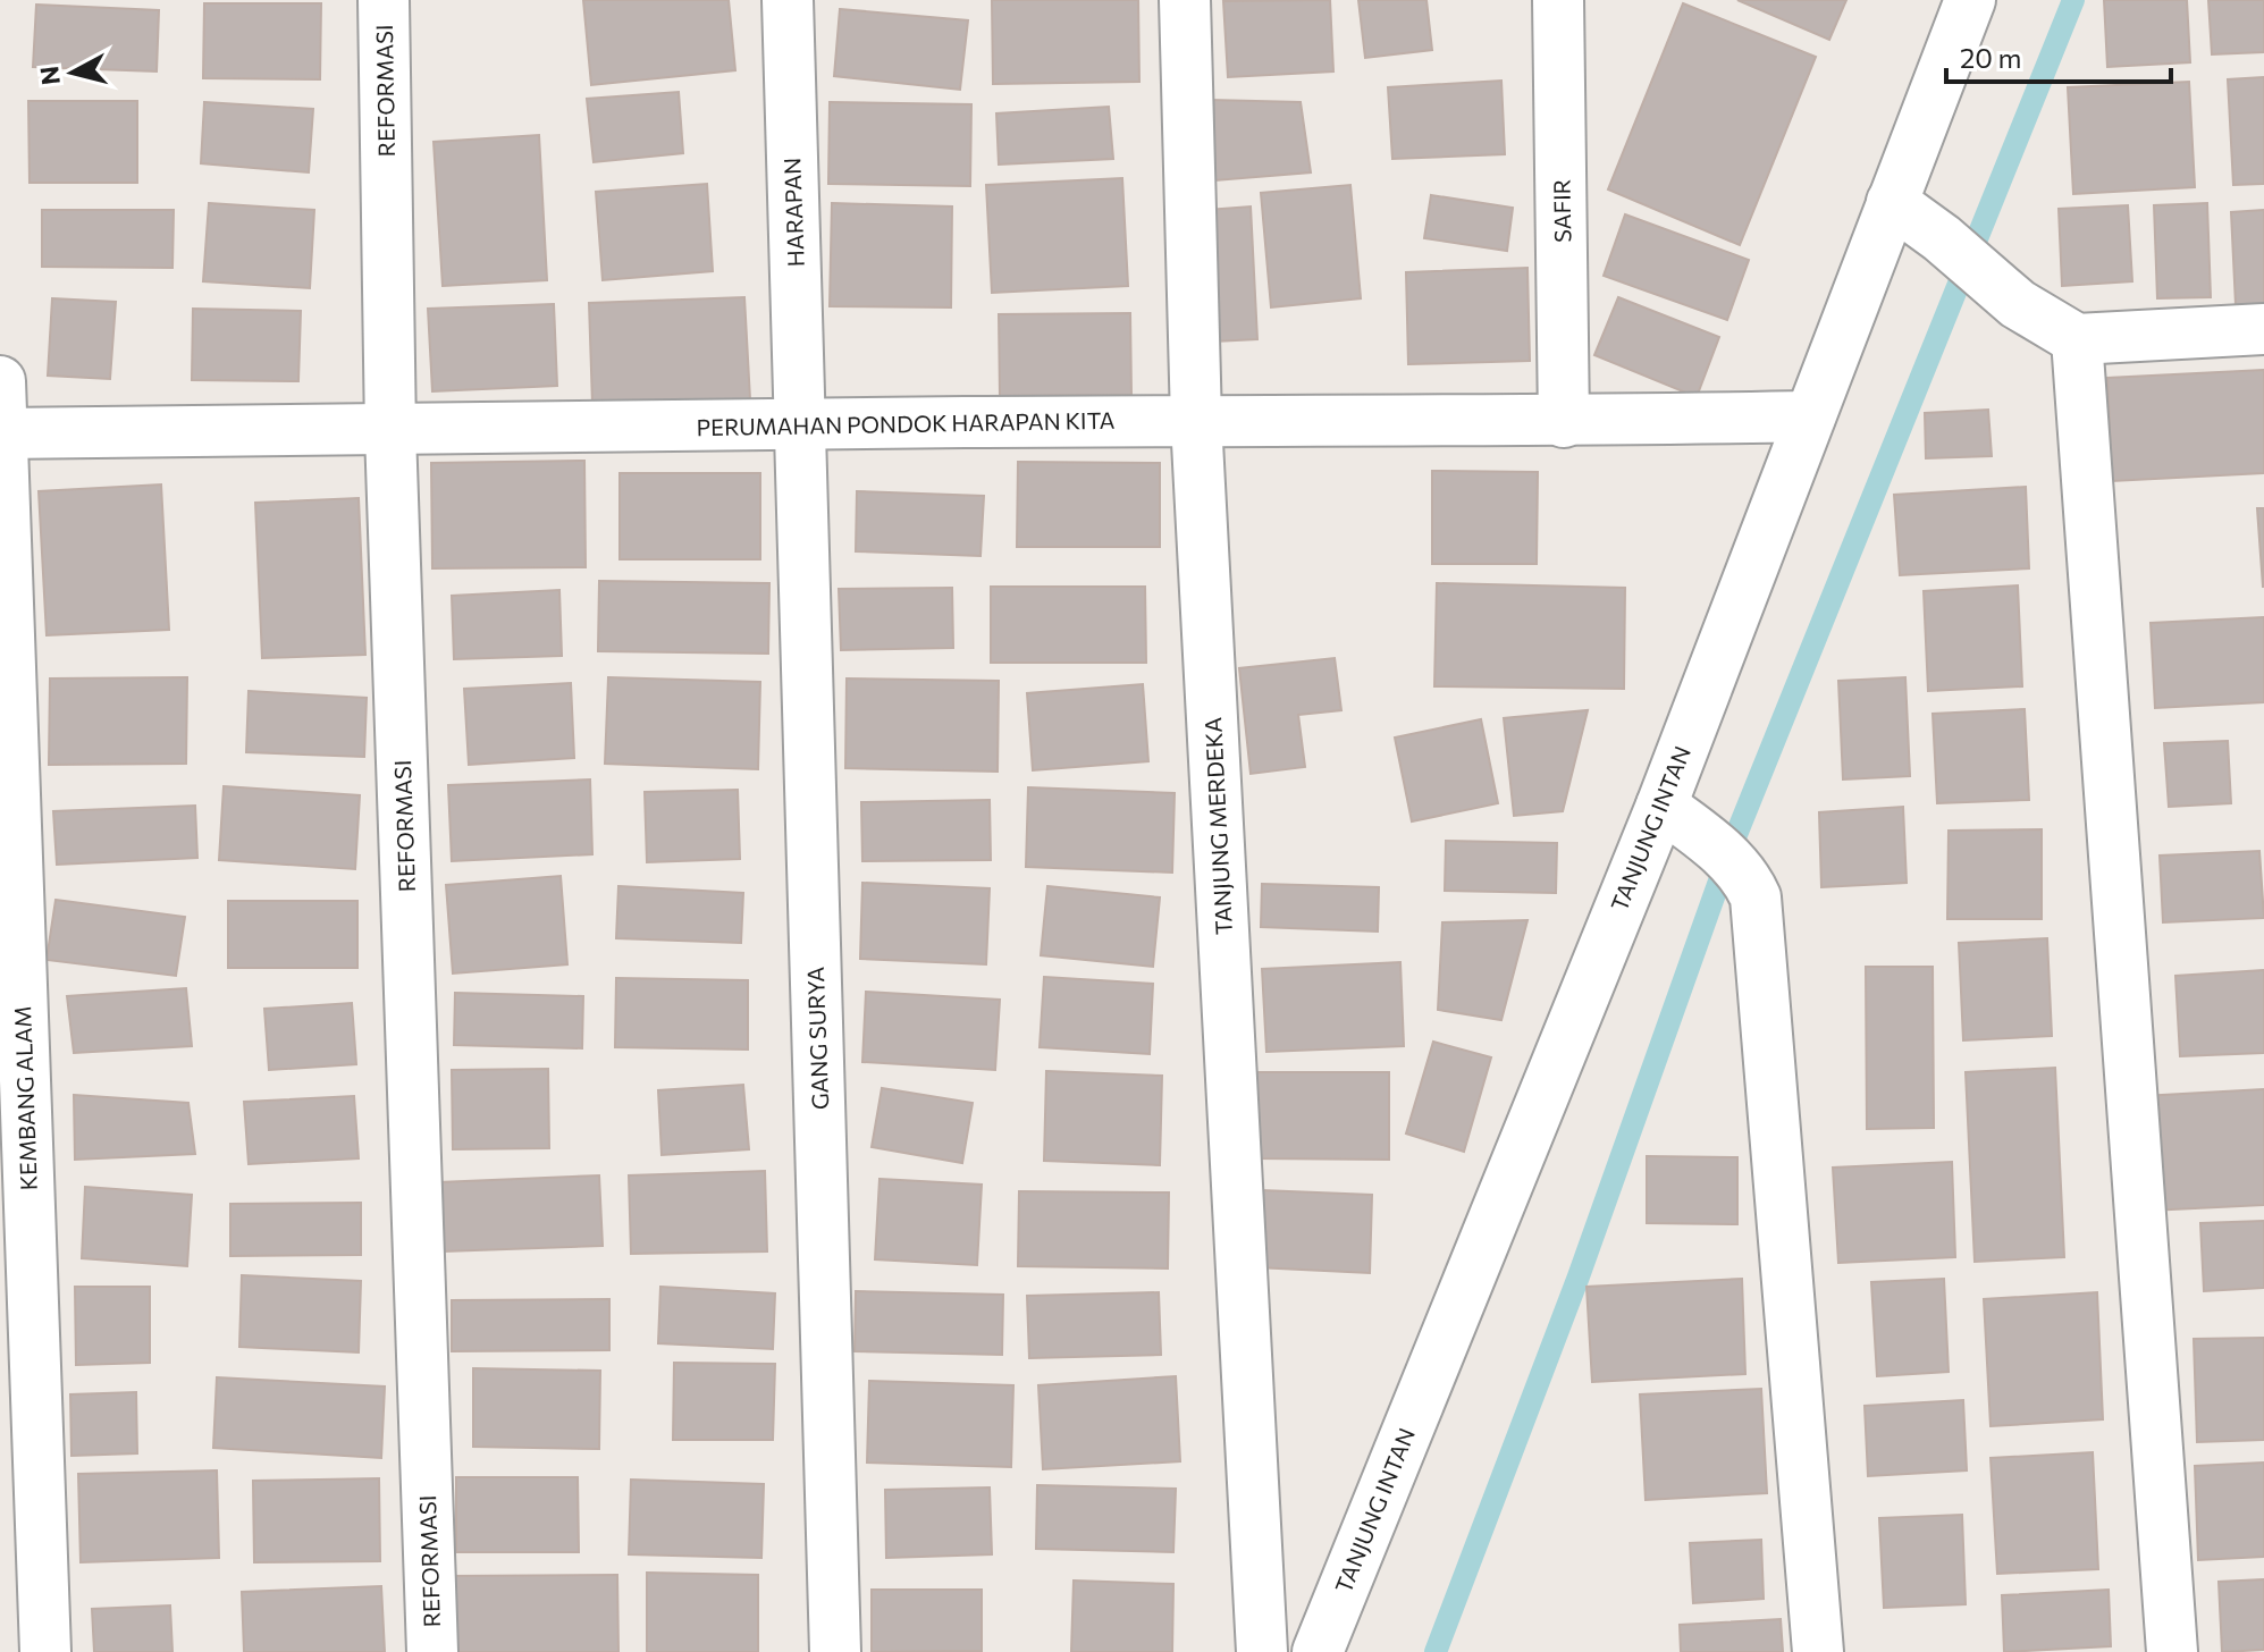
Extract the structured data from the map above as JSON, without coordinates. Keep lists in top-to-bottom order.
{
  "streets": {
    "street": [
      "REFORMASI",
      "SAFIR",
      "HARAPAN",
      "PERUMAHAN PONDOK HARAPAN KITA",
      "TANJUNG MERDEKA",
      "TANJUNG INTAN",
      "GANG SURYA",
      "KEMBANG ALAM"
    ]
  },
  "crossings": [
    ["REFORMASI", "PERUMAHAN PONDOK HARAPAN KITA"],
    ["SAFIR", "PERUMAHAN PONDOK HARAPAN KITA"],
    ["HARAPAN", "PERUMAHAN PONDOK HARAPAN KITA"],
    ["HARAPAN", "GANG SURYA"],
    ["PERUMAHAN PONDOK HARAPAN KITA", "TANJUNG MERDEKA"],
    ["PERUMAHAN PONDOK HARAPAN KITA", "TANJUNG INTAN"],
    ["PERUMAHAN PONDOK HARAPAN KITA", "GANG SURYA"],
    ["PERUMAHAN PONDOK HARAPAN KITA", "KEMBANG ALAM"]
  ],
  "scale_bar": "20 m",
  "north": "left"
}
